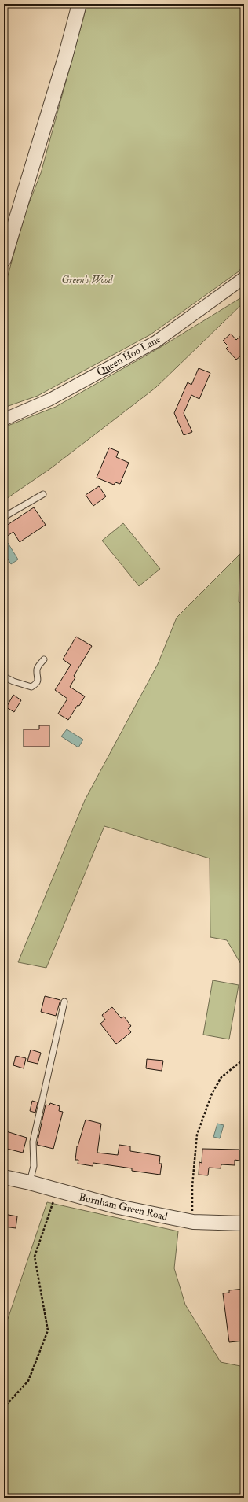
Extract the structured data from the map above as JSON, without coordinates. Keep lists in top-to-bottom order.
{
  "streets": {
    "street": ["Queen Hoo Lane", "Burnham Green Road"]
  },
  "parks": ["Green's Wood"]
}
